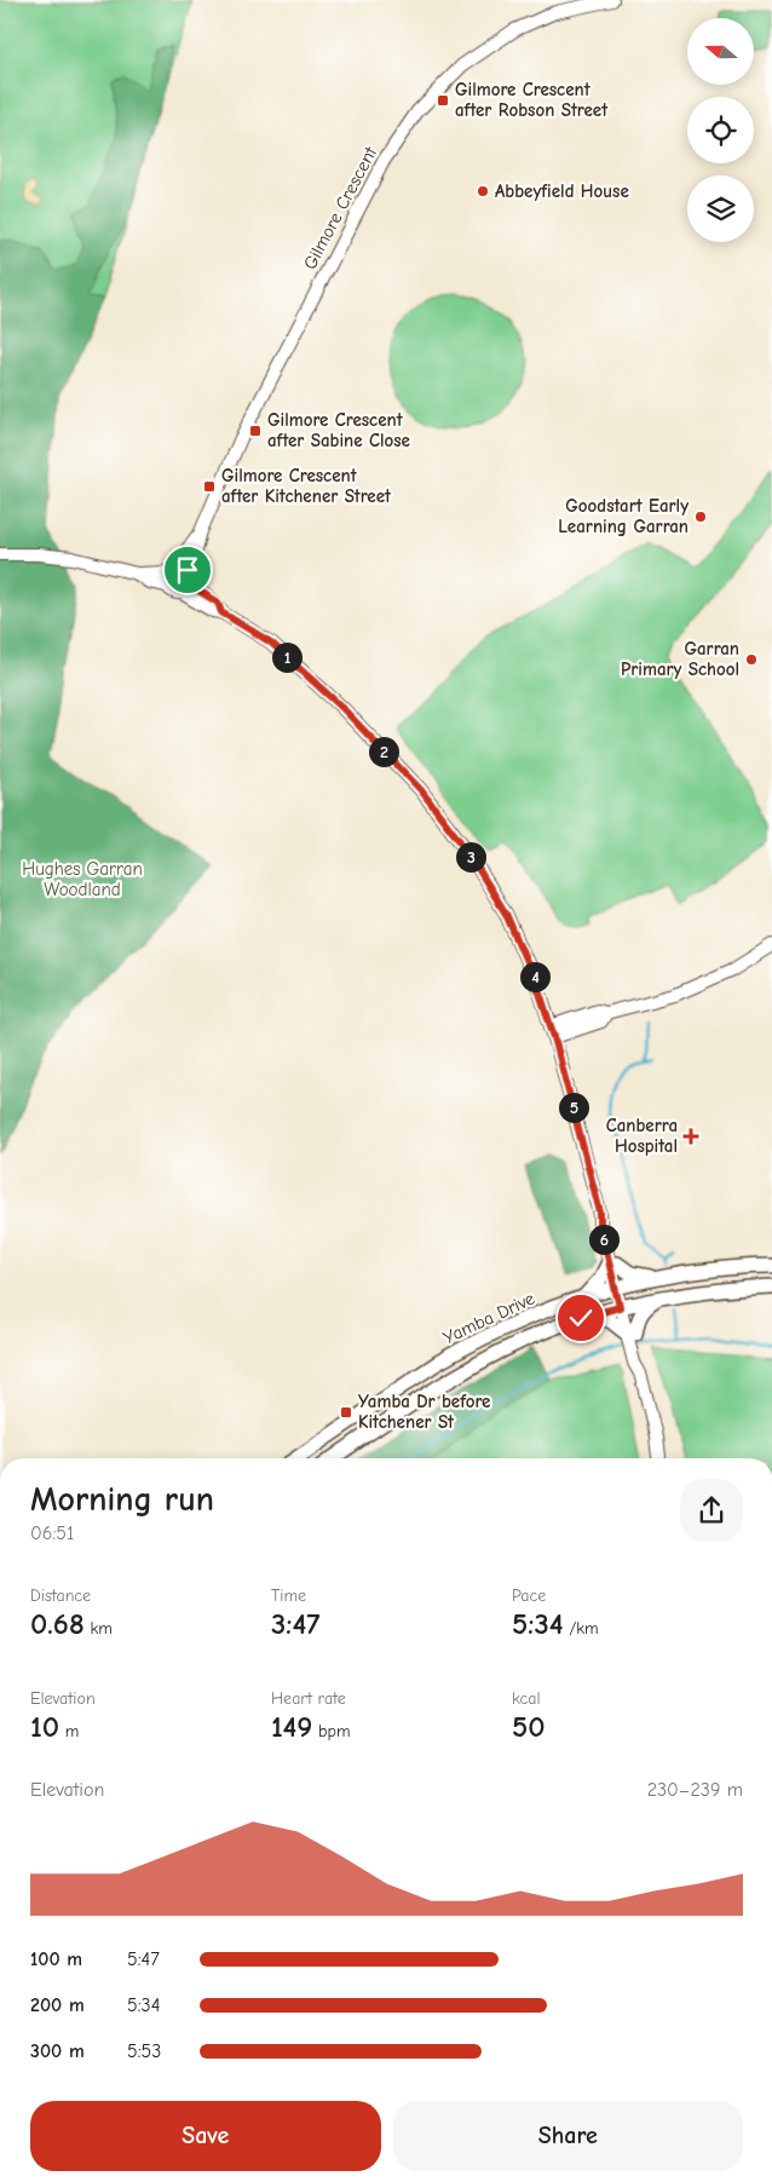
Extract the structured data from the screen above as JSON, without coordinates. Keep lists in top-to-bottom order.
{
  "streets": {
    "main road": ["Yamba Drive"],
    "street": ["Gilmore Crescent"]
  },
  "parks": ["Hughes Garran Woodland"],
  "places": {
    "transit": [
      "Gilmore Crescent after Robson Street",
      "Gilmore Crescent after Sabine Close",
      "Gilmore Crescent after Kitchener Street",
      "Yamba Dr before Kitchener St"
    ],
    "other": ["Abbeyfield House", "Goodstart Early Learning Garran", "Garran Primary School"],
    "health": ["Canberra Hospital"]
  },
  "north": "left",
  "page": {
    "pins": [
      "1",
      "2",
      "3",
      "4",
      "5",
      "6"
    ],
    "heading": ["Morning run", "06:51"],
    "stats": [
      ["Distance", "0.68 km"],
      ["Time", "3:47"],
      ["Pace", "5:34 /km"],
      ["Elevation", "10 m"],
      ["Heart rate", "149 bpm"],
      ["kcal", "50"]
    ],
    "chart": ["Elevation", "230–239 m"],
    "list": [
      {
        "name": "100 m",
        "note": "5:47"
      },
      {
        "name": "200 m",
        "note": "5:34"
      },
      {
        "name": "300 m",
        "note": "5:53"
      }
    ],
    "buttons": ["Save", "Share"]
  }
}
